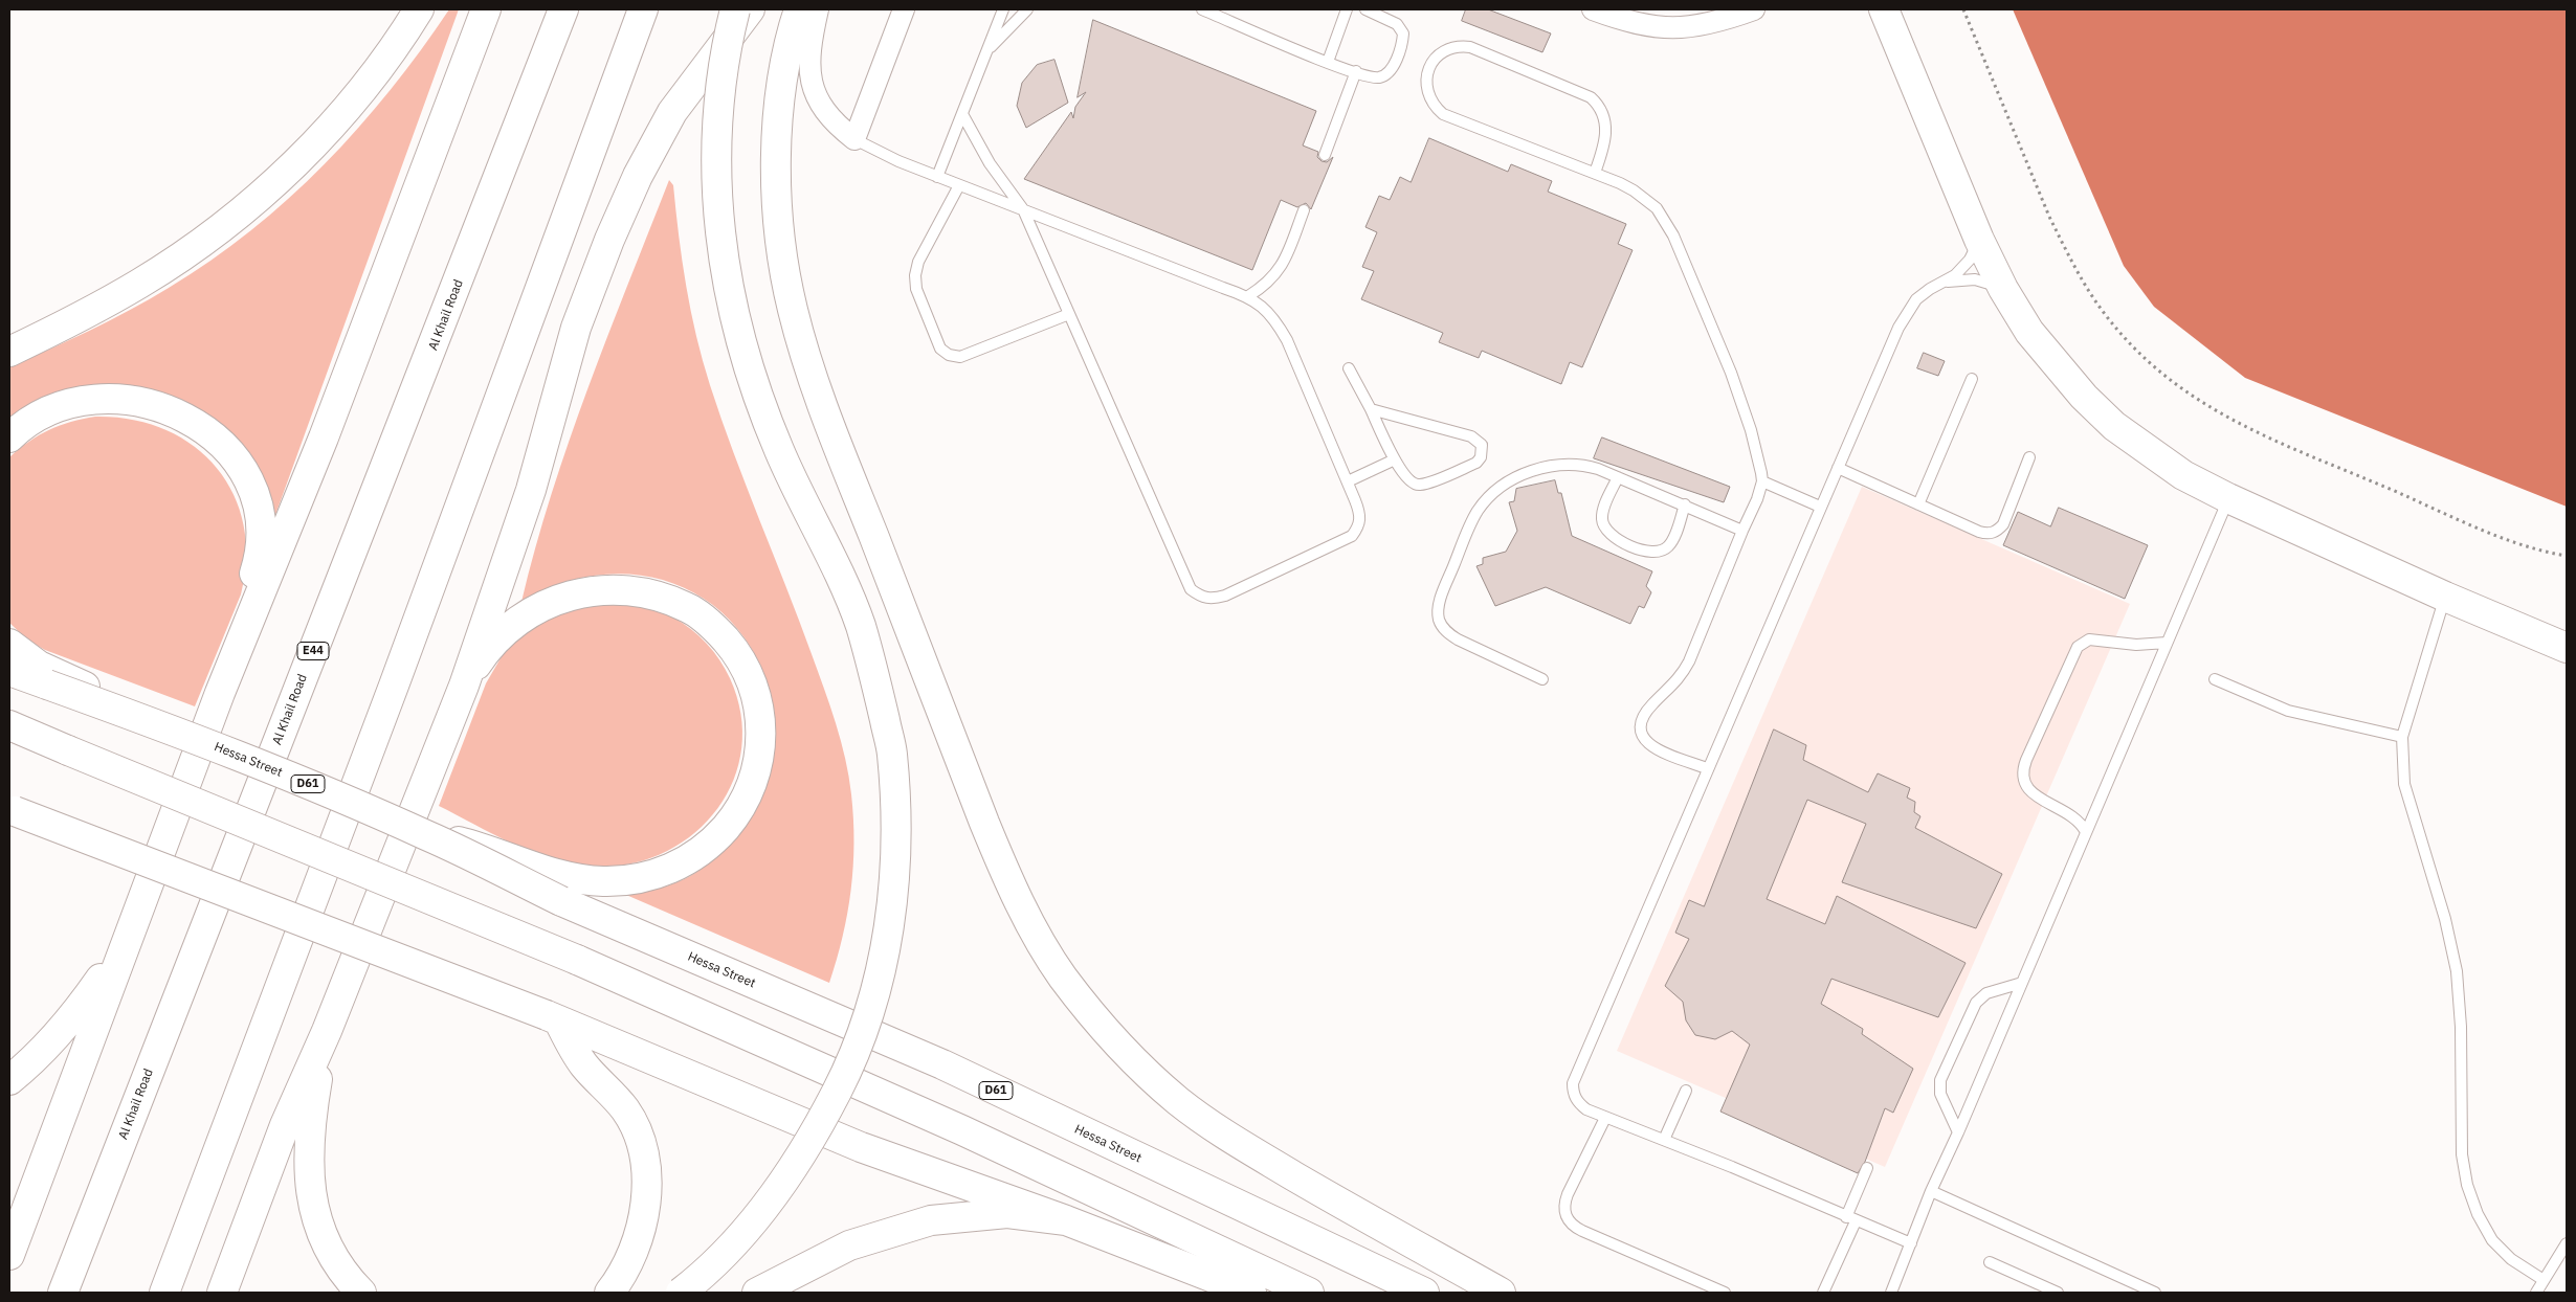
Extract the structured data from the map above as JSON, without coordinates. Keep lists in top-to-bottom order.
{
  "streets": {
    "main road": [
      "Al Khail Road",
      "E44",
      "Hessa Street",
      "D61"
    ]
  }
}
